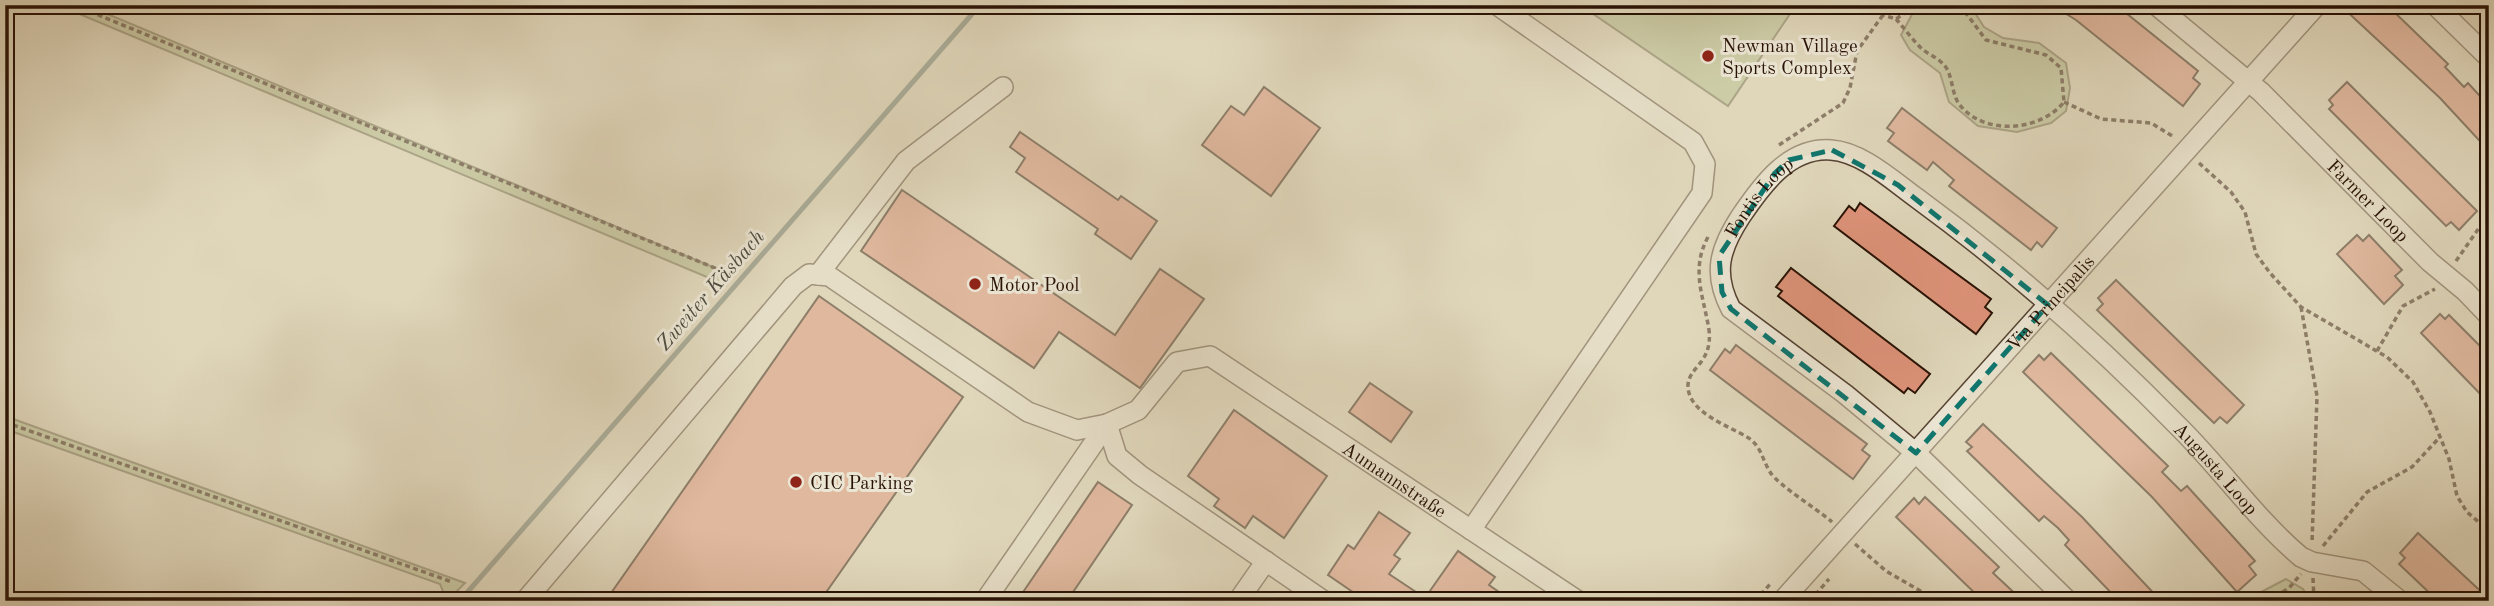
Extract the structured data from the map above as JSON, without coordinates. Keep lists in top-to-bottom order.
{
  "streets": {
    "street": [
      "Farmer Loop",
      "Fontis Loop",
      "Via Principalis",
      "Augusta Loop",
      "Aumannstraße"
    ]
  },
  "crossings": [
    ["Farmer Loop", "Via Principalis"],
    ["Fontis Loop", "Via Principalis"],
    ["Fontis Loop", "Augusta Loop"],
    ["Via Principalis", "Augusta Loop"]
  ],
  "water": ["Zweiter Käsbach"],
  "places": ["Newman Village Sports Complex", "Motor Pool", "CIC Parking"]
}
